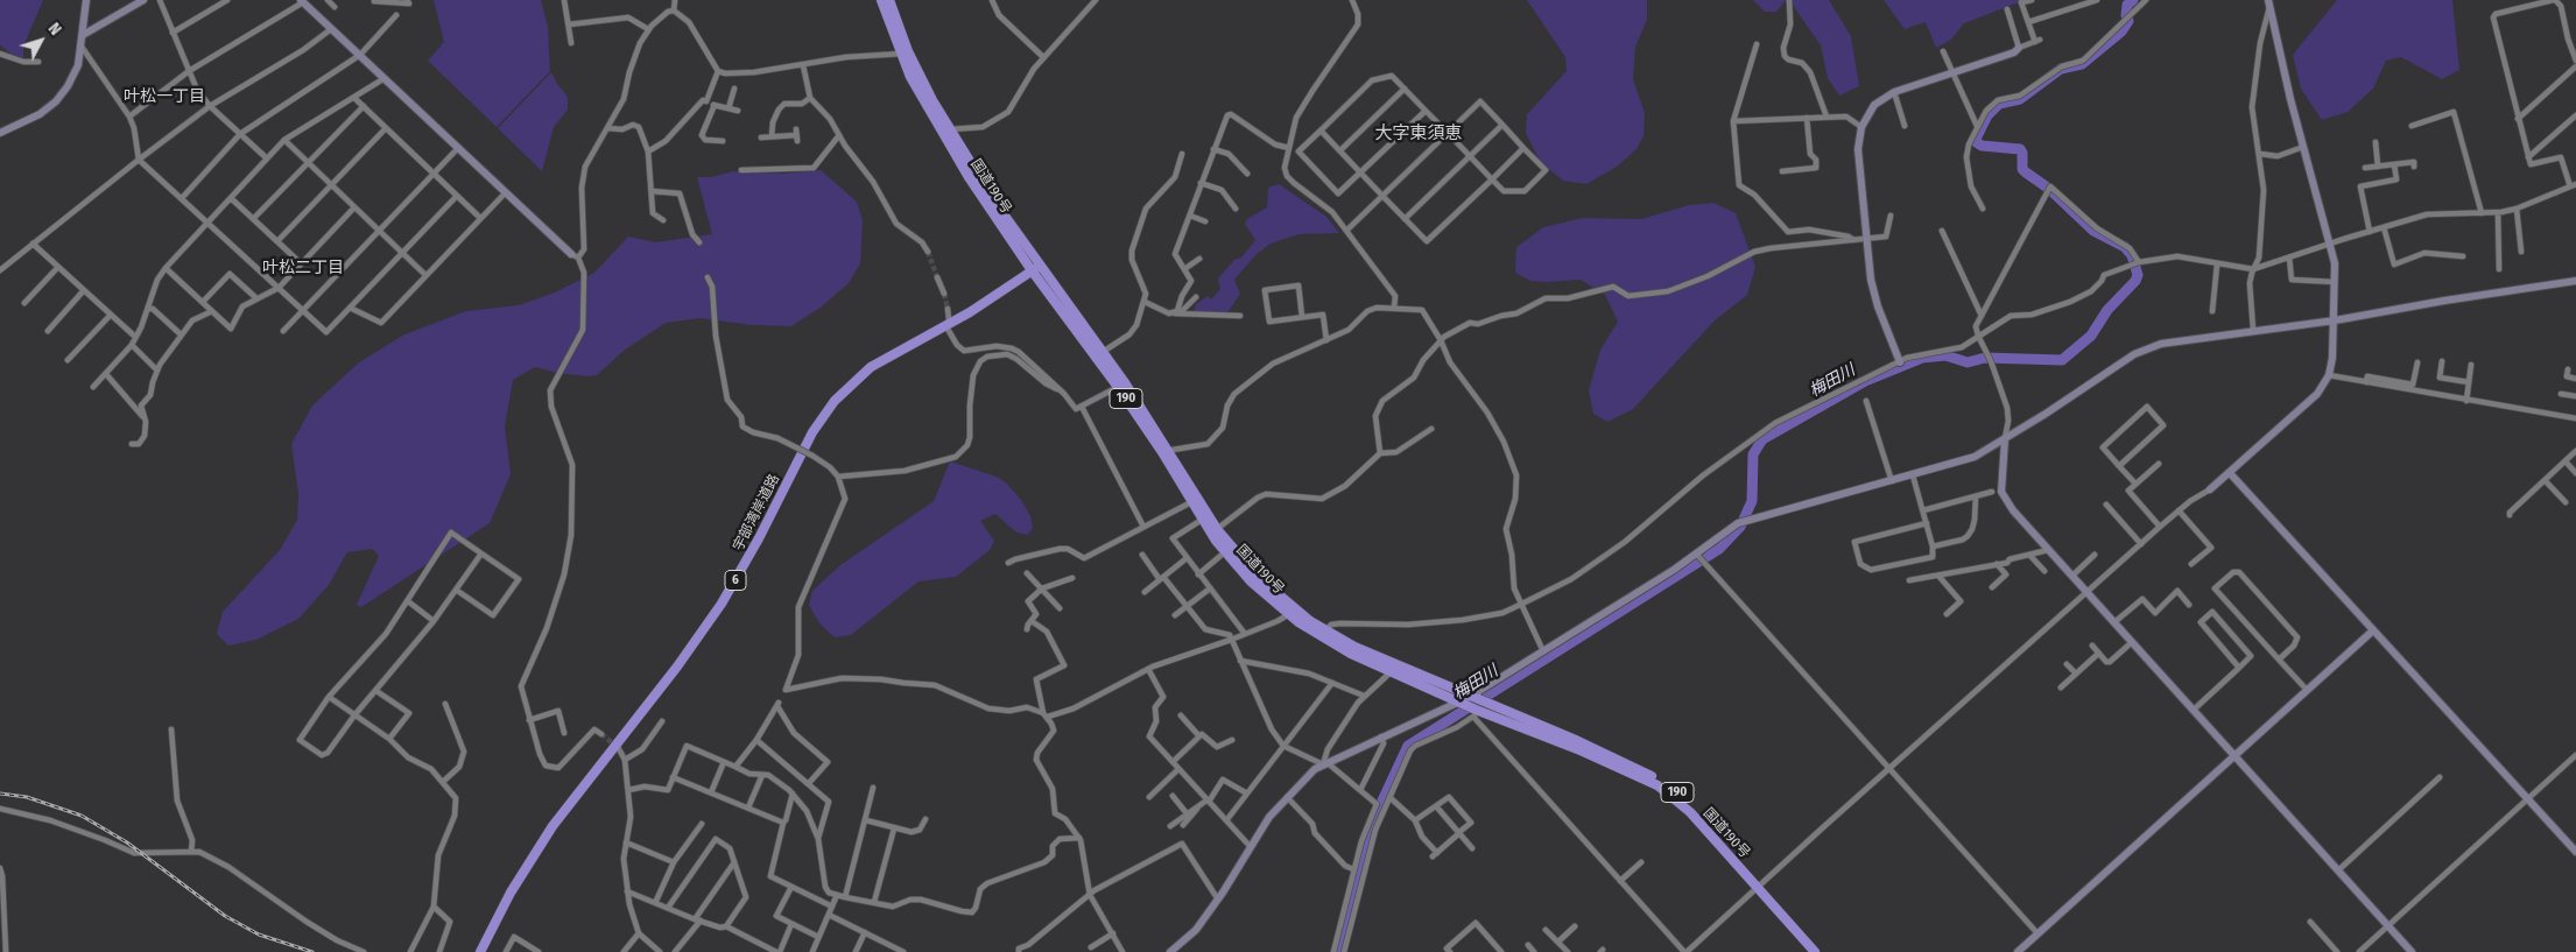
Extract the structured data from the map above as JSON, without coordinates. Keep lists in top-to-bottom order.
{
  "streets": {
    "highway": [
      "国道190号",
      "190",
      "宇部湾岸道路",
      "6"
    ]
  },
  "crossings": [
    ["国道190号", "宇部湾岸道路"]
  ],
  "districts": ["叶松一丁目", "大字東須恵", "叶松二丁目"],
  "water": ["梅田川"],
  "north": "top right"
}
